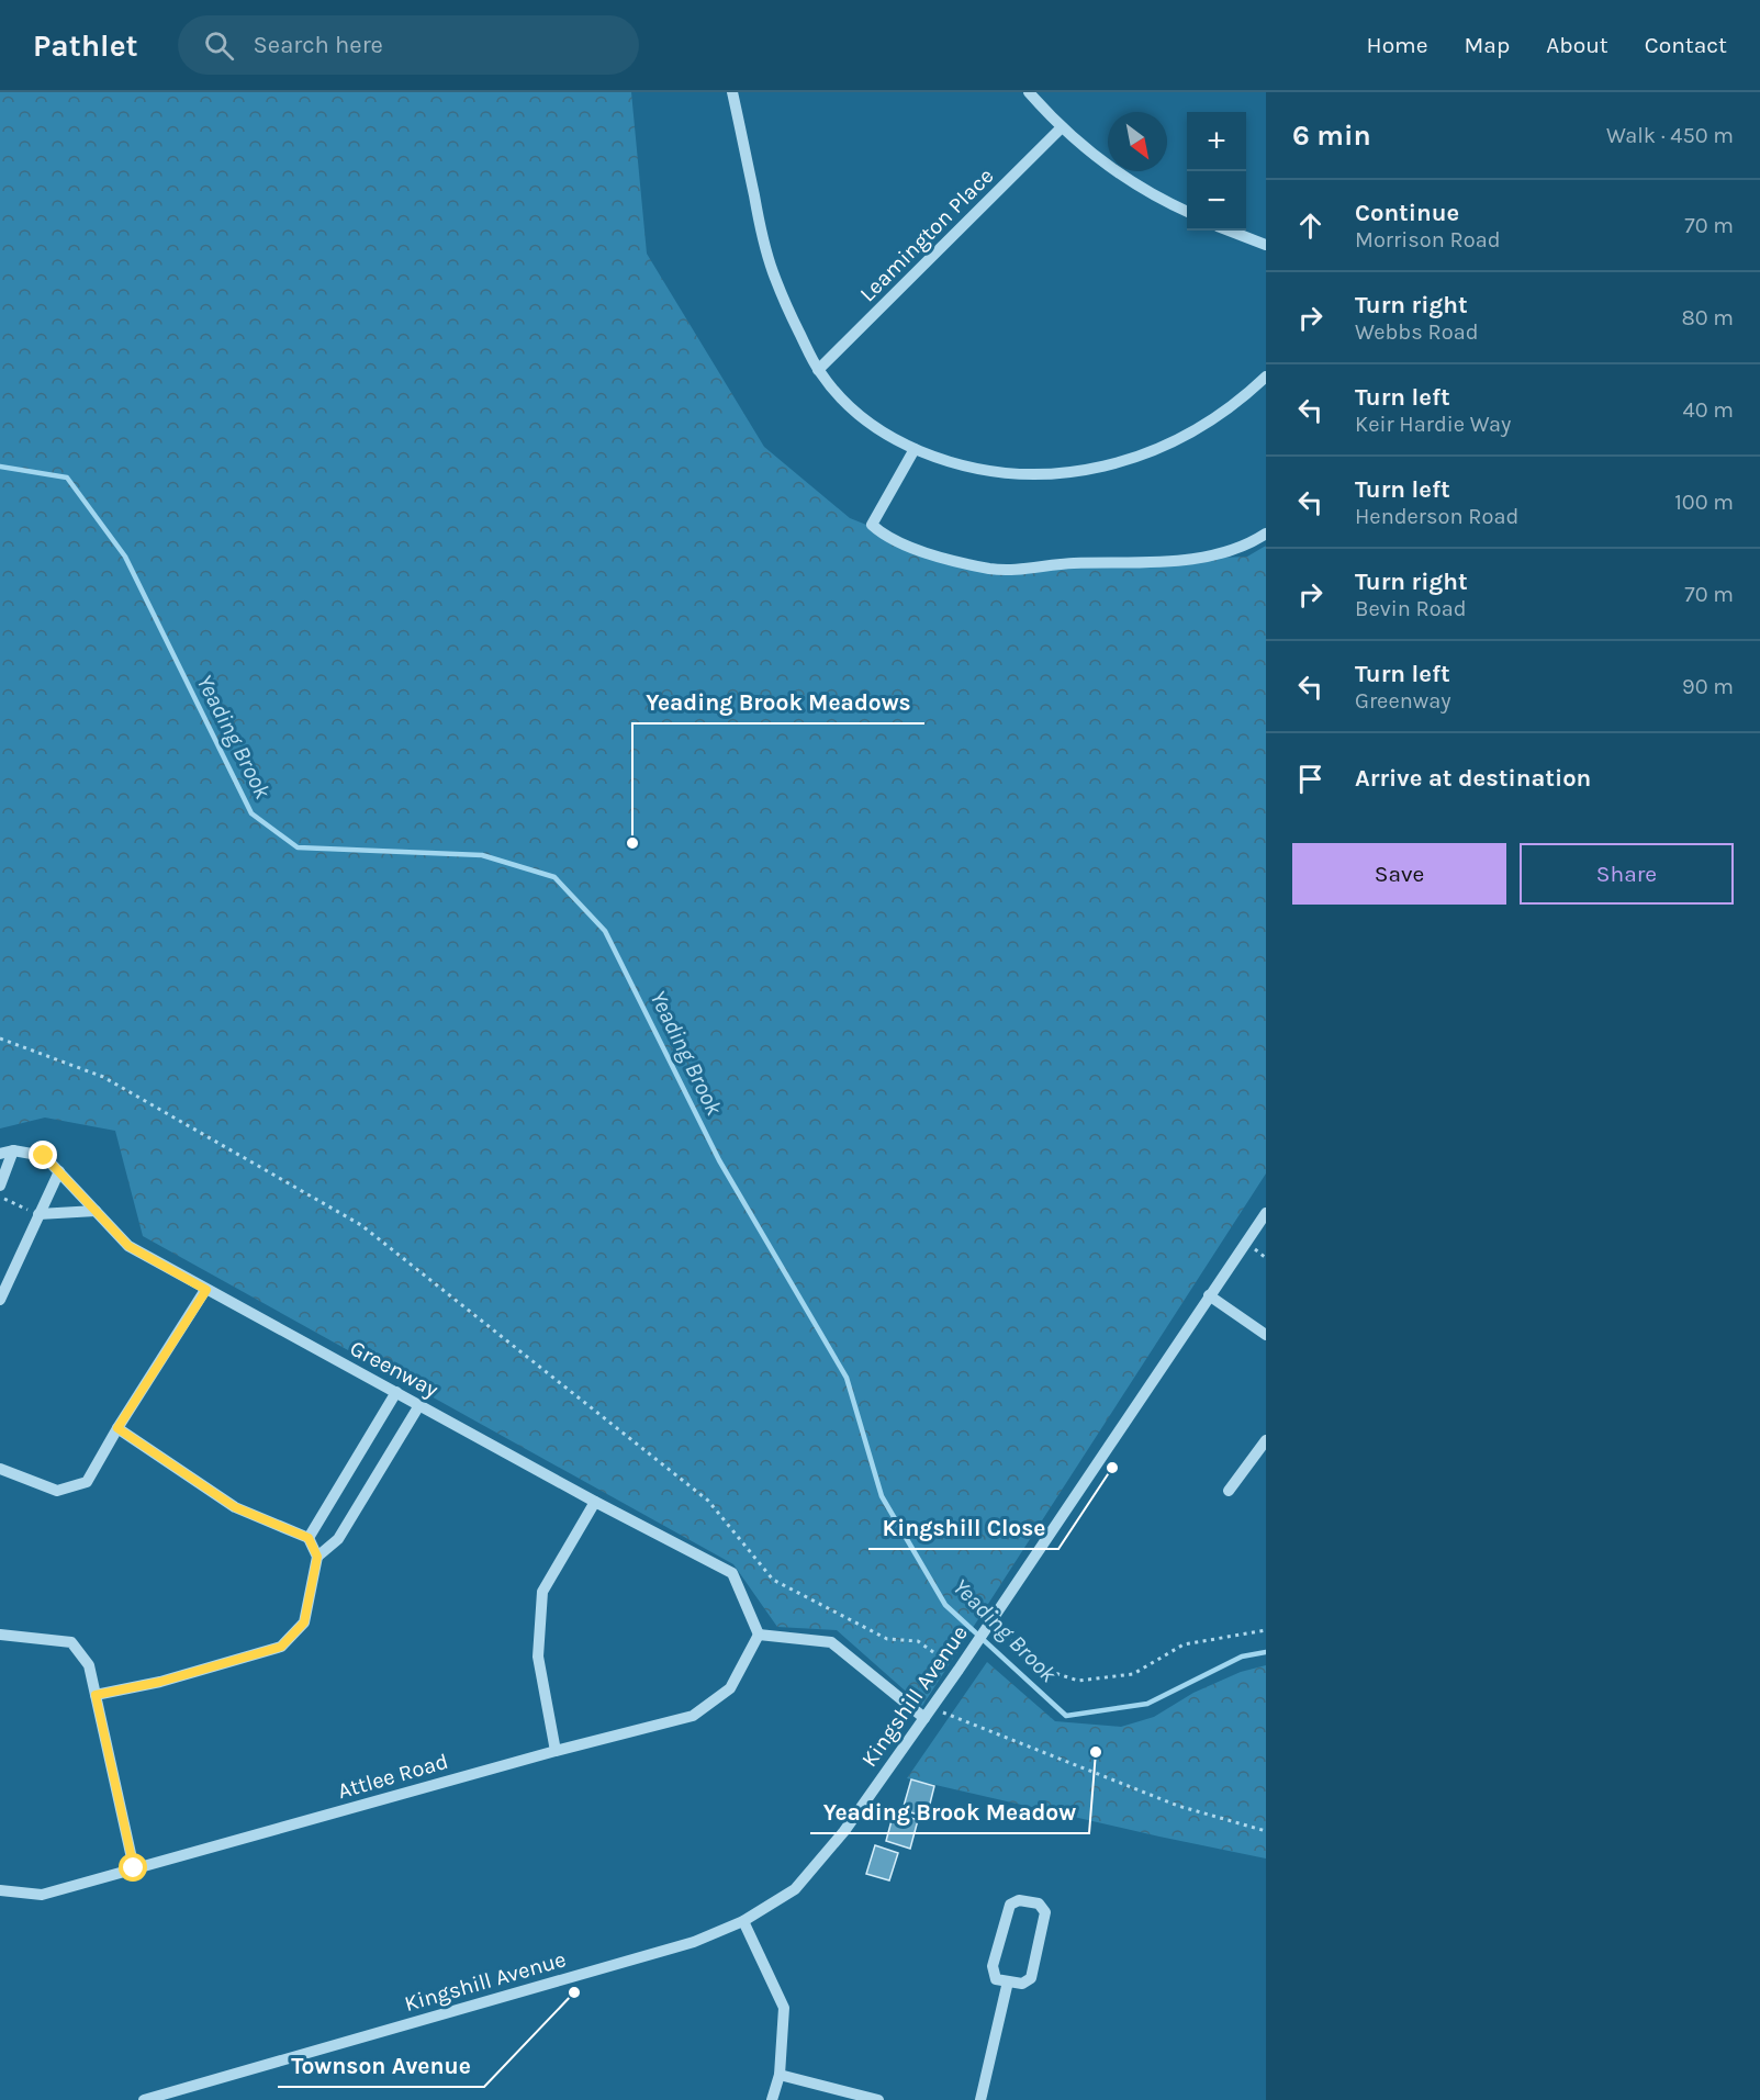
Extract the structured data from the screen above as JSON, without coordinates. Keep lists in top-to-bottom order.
{
  "streets": {
    "street": [
      "Leamington Place",
      "Greenway",
      "Kingshill Avenue",
      "Attlee Road"
    ]
  },
  "crossings": [
    ["Greenway", "Attlee Road"]
  ],
  "water": ["Yeading Brook"],
  "places": [
    "Yeading Brook Meadows",
    "Kingshill Close",
    "Yeading Brook Meadow",
    "Townson Avenue"
  ],
  "north": "bottom right",
  "page": {
    "header": "Pathlet",
    "search": "Search here",
    "nav": [
      "Home",
      "Map",
      "About",
      "Contact"
    ],
    "heading": ["6 min", "Walk · 450 m"],
    "map_buttons": ["+", "−"],
    "list": [
      ["Continue", "Morrison Road", "70 m"],
      ["Turn right", "Webbs Road", "80 m"],
      ["Turn left", "Keir Hardie Way", "40 m"],
      ["Turn left", "Henderson Road", "100 m"],
      ["Turn right", "Bevin Road", "70 m"],
      ["Turn left", "Greenway", "90 m"],
      "Arrive at destination"
    ],
    "buttons": ["Save", "Share"]
  }
}
